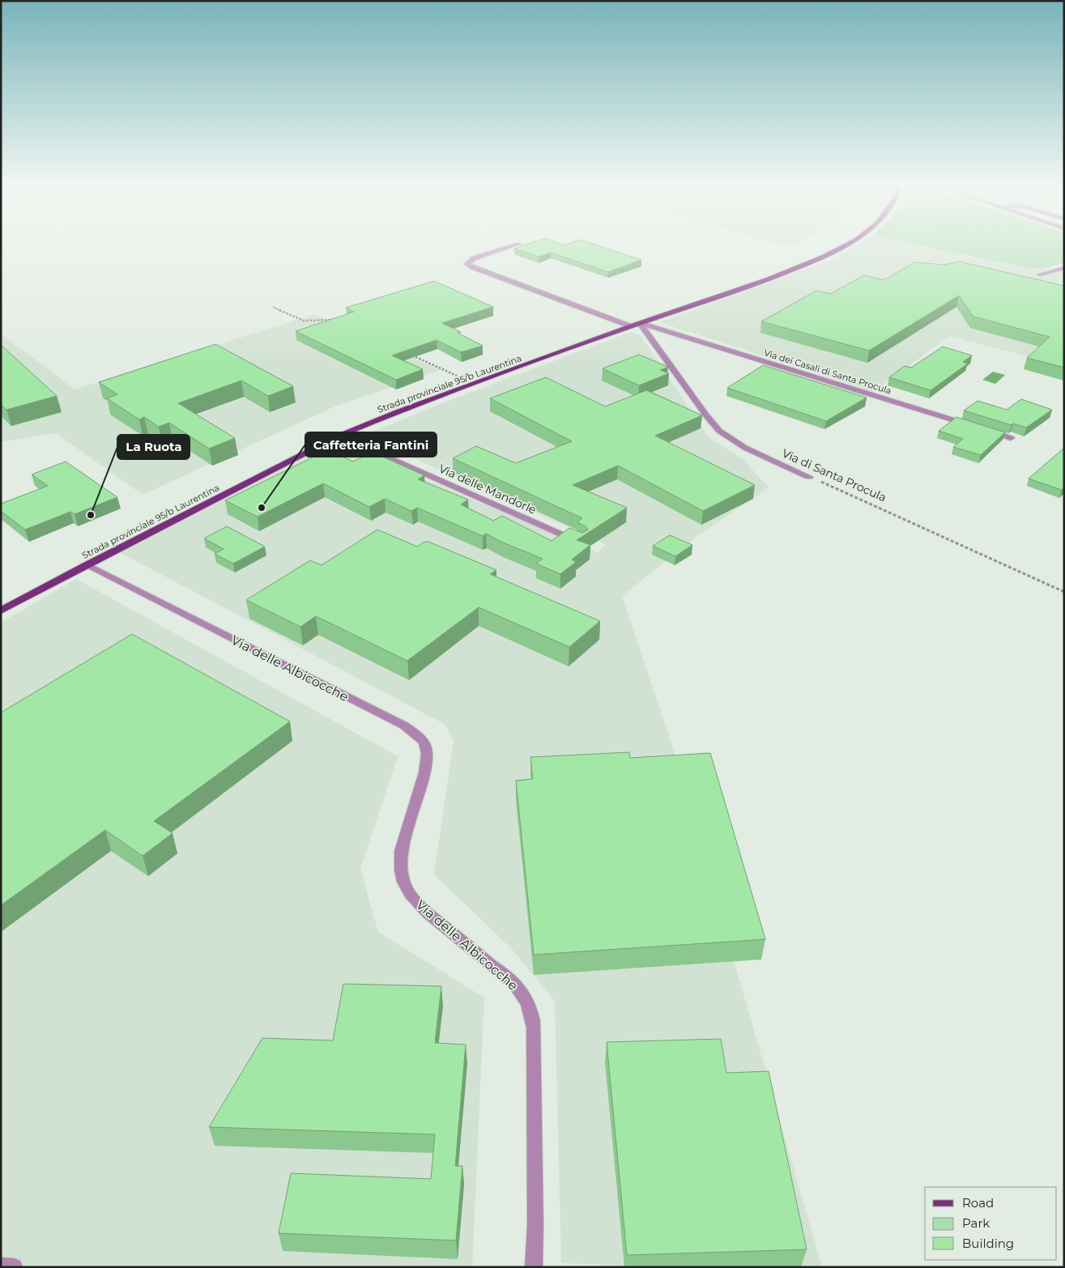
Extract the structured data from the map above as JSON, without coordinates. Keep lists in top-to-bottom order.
{
  "streets": {
    "main road": ["Strada provinciale 95/b Laurentina"],
    "street": [
      "Via dei Casali di Santa Procula",
      "Via di Santa Procula",
      "Via delle Mandorle",
      "Via delle Albicocche"
    ]
  },
  "crossings": [
    ["Via dei Casali di Santa Procula", "Strada provinciale 95/b Laurentina"],
    ["Via dei Casali di Santa Procula", "Via di Santa Procula"],
    ["Strada provinciale 95/b Laurentina", "Via di Santa Procula"],
    ["Strada provinciale 95/b Laurentina", "Via delle Mandorle"],
    ["Strada provinciale 95/b Laurentina", "Via delle Albicocche"]
  ],
  "places": ["Caffetteria Fantini", "La Ruota"],
  "legend": ["Road", "Park", "Building"]
}
